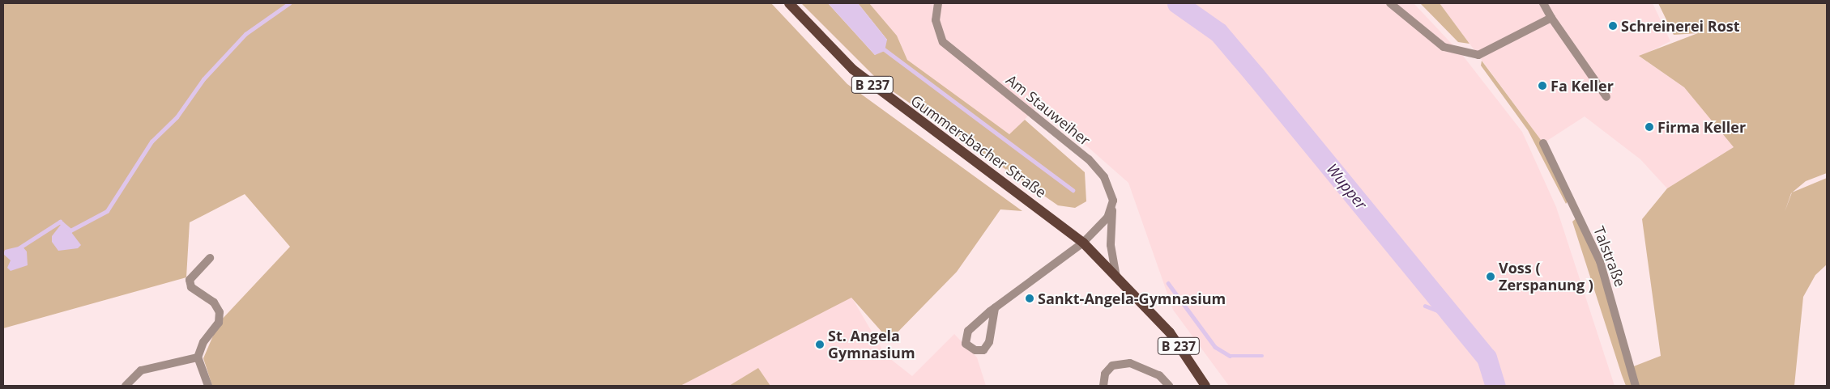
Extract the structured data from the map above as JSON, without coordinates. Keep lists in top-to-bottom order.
{
  "streets": {
    "main road": ["B 237", "Gummersbacher Straße"],
    "street": ["Am Stauweiher", "Talstraße"]
  },
  "crossings": [
    ["Am Stauweiher", "Gummersbacher Straße"]
  ],
  "water": ["Wupper"],
  "places": [
    "Schreinerei Rost",
    "Fa Keller",
    "Firma Keller",
    "Voss ( Zerspanung )",
    "Sankt-Angela-Gymnasium",
    "St. Angela Gymnasium"
  ]
}
